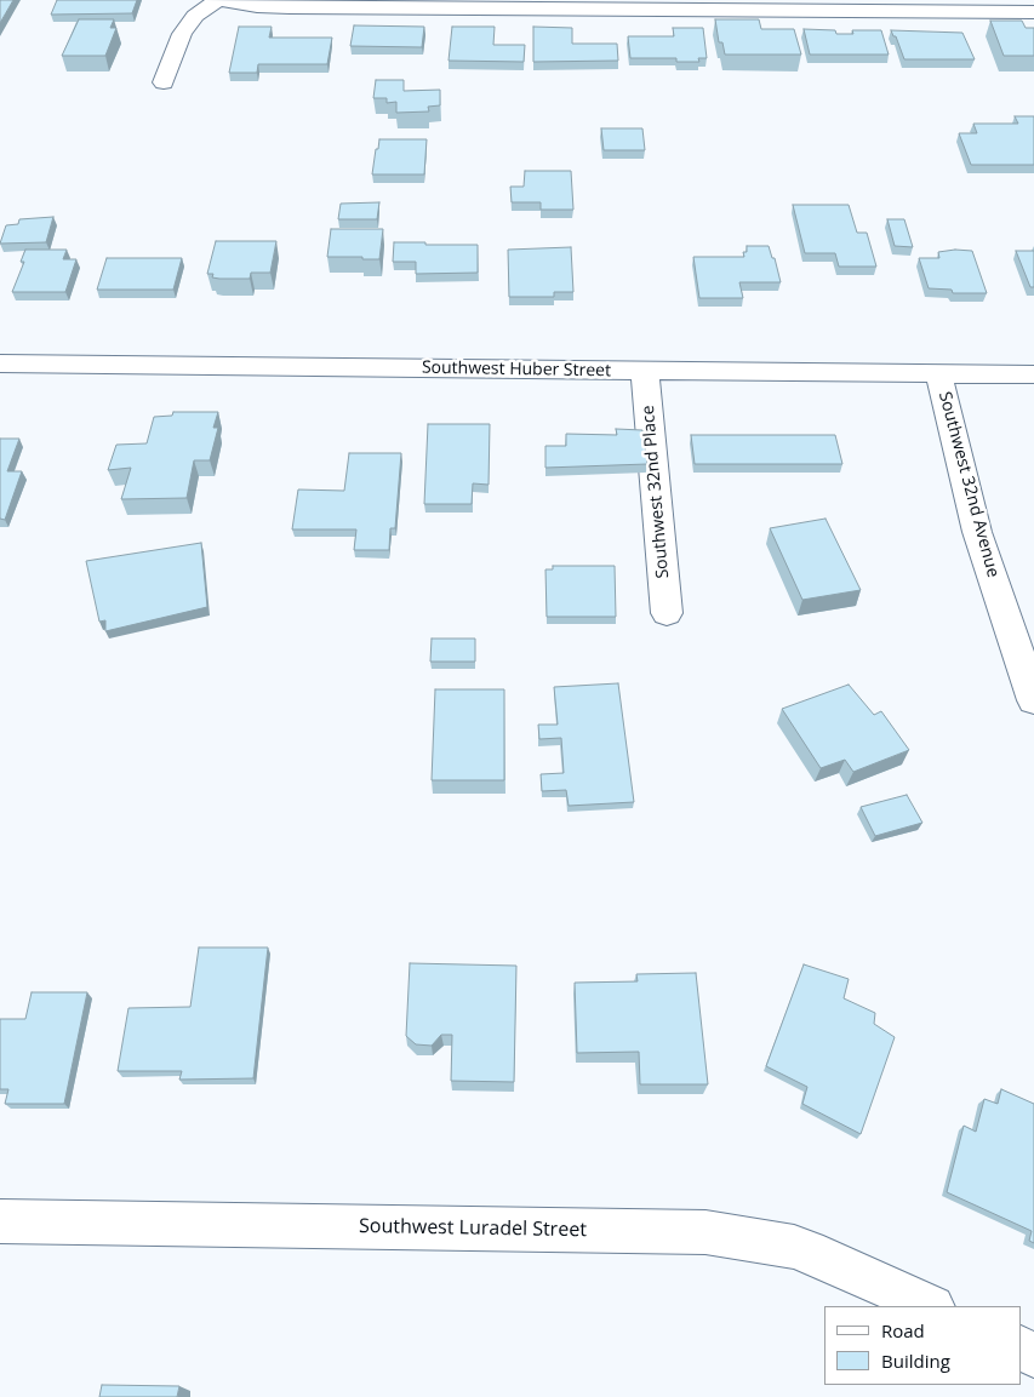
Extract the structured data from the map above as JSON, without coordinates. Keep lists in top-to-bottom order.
{
  "streets": {
    "street": [
      "Southwest Huber Street",
      "Southwest 32nd Avenue",
      "Southwest 32nd Place",
      "Southwest Luradel Street"
    ]
  },
  "crossings": [
    ["Southwest Huber Street", "Southwest 32nd Avenue"],
    ["Southwest Huber Street", "Southwest 32nd Place"]
  ],
  "legend": ["Road", "Building"]
}
